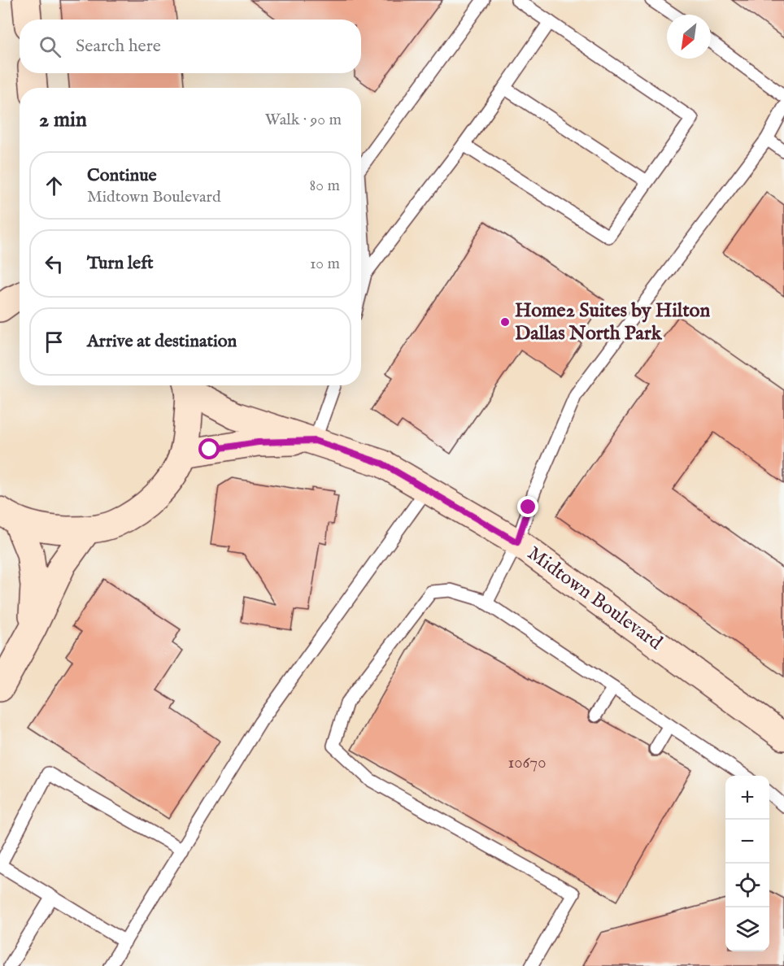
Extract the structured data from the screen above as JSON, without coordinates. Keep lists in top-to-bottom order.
{
  "streets": {
    "street": ["Midtown Boulevard"]
  },
  "places": ["Home2 Suites by Hilton Dallas North Park"],
  "house_numbers": ["10670"],
  "north": "bottom left",
  "page": {
    "search": "Search here",
    "heading": ["2 min", "Walk · 90 m"],
    "list": [
      ["Continue", "Midtown Boulevard", "80 m"],
      ["Turn left", "10 m"],
      "Arrive at destination"
    ],
    "map_buttons": ["+", "−"]
  }
}
